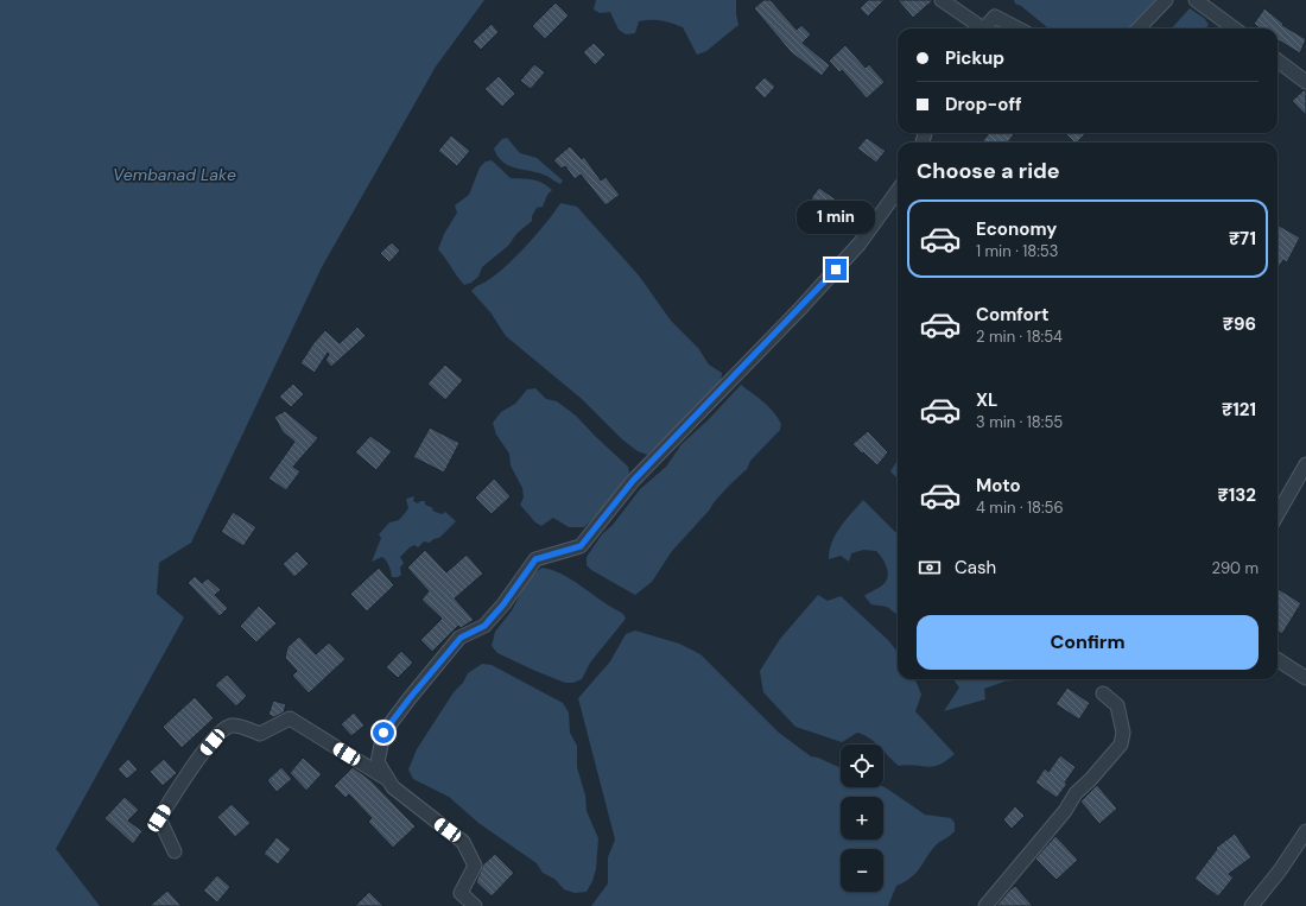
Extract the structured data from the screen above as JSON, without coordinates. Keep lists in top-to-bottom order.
{
  "water": ["Vembanad Lake"],
  "page": {
    "banner": ["Pickup", "Drop-off"],
    "heading": "Choose a ride",
    "list": [
      {
        "name": "Economy",
        "note": "1 min · 18:53",
        "value": "₹71"
      },
      {
        "name": "Comfort",
        "note": "2 min · 18:54",
        "value": "₹96"
      },
      {
        "name": "XL",
        "note": "3 min · 18:55",
        "value": "₹121"
      },
      {
        "name": "Moto",
        "note": "4 min · 18:56",
        "value": "₹132"
      }
    ],
    "bubble": "1 min",
    "pay": ["Cash", "290 m"],
    "buttons": "Confirm",
    "map_buttons": ["+", "−"]
  }
}
